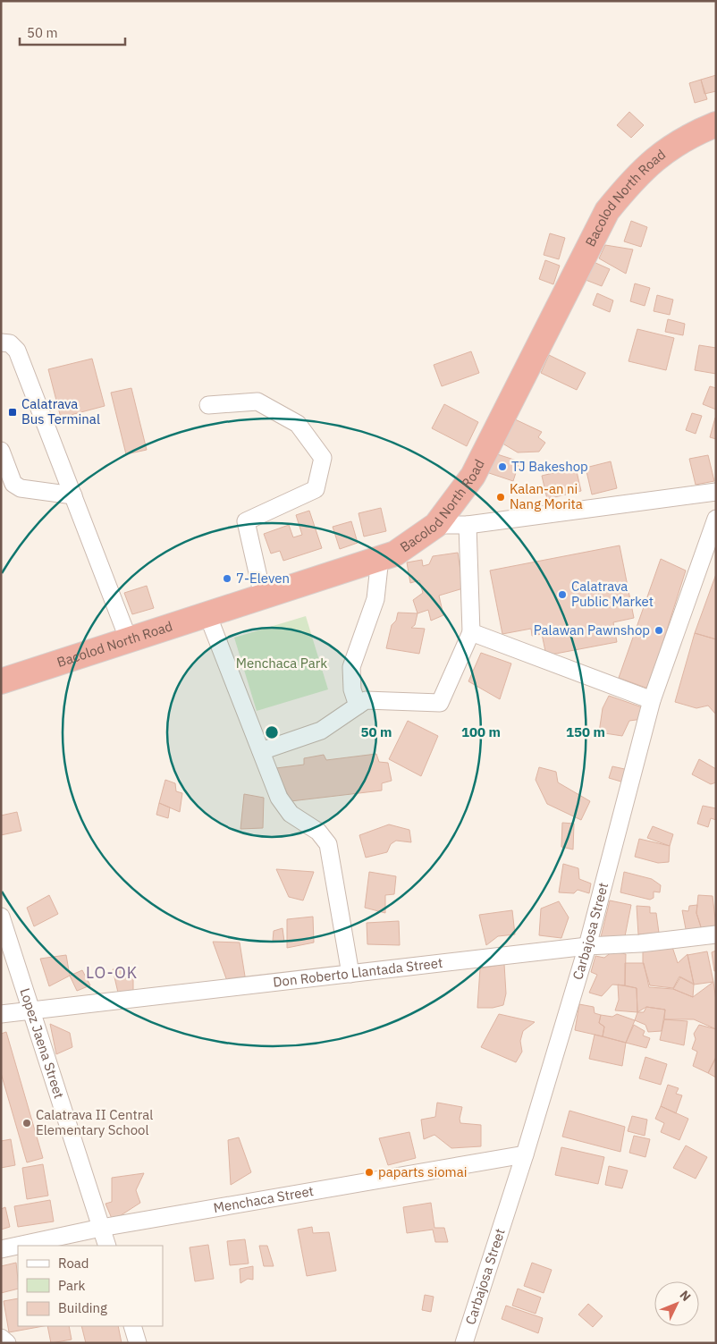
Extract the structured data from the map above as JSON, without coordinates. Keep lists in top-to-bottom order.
{
  "streets": {
    "highway": ["Bacolod North Road"],
    "street": [
      "Carbajosa Street",
      "Don Roberto Llantada Street",
      "Lopez Jaena Street",
      "Menchaca Street"
    ]
  },
  "crossings": [
    ["Carbajosa Street", "Don Roberto Llantada Street"],
    ["Carbajosa Street", "Menchaca Street"],
    ["Don Roberto Llantada Street", "Lopez Jaena Street"],
    ["Lopez Jaena Street", "Menchaca Street"]
  ],
  "districts": ["LO-OK"],
  "parks": ["Menchaca Park"],
  "places": {
    "transit": ["Calatrava Bus Terminal"],
    "other": [
      "TJ Bakeshop",
      "Kalan-an ni Nang Morita",
      "7-Eleven",
      "Calatrava Public Market",
      "Palawan Pawnshop",
      "Calatrava II Central Elementary School",
      "paparts siomai"
    ]
  },
  "legend": ["Road", "Park", "Building"],
  "scale_bar": "50 m",
  "north": "top right",
  "rings": ["50 m", "100 m", "150 m"]
}
